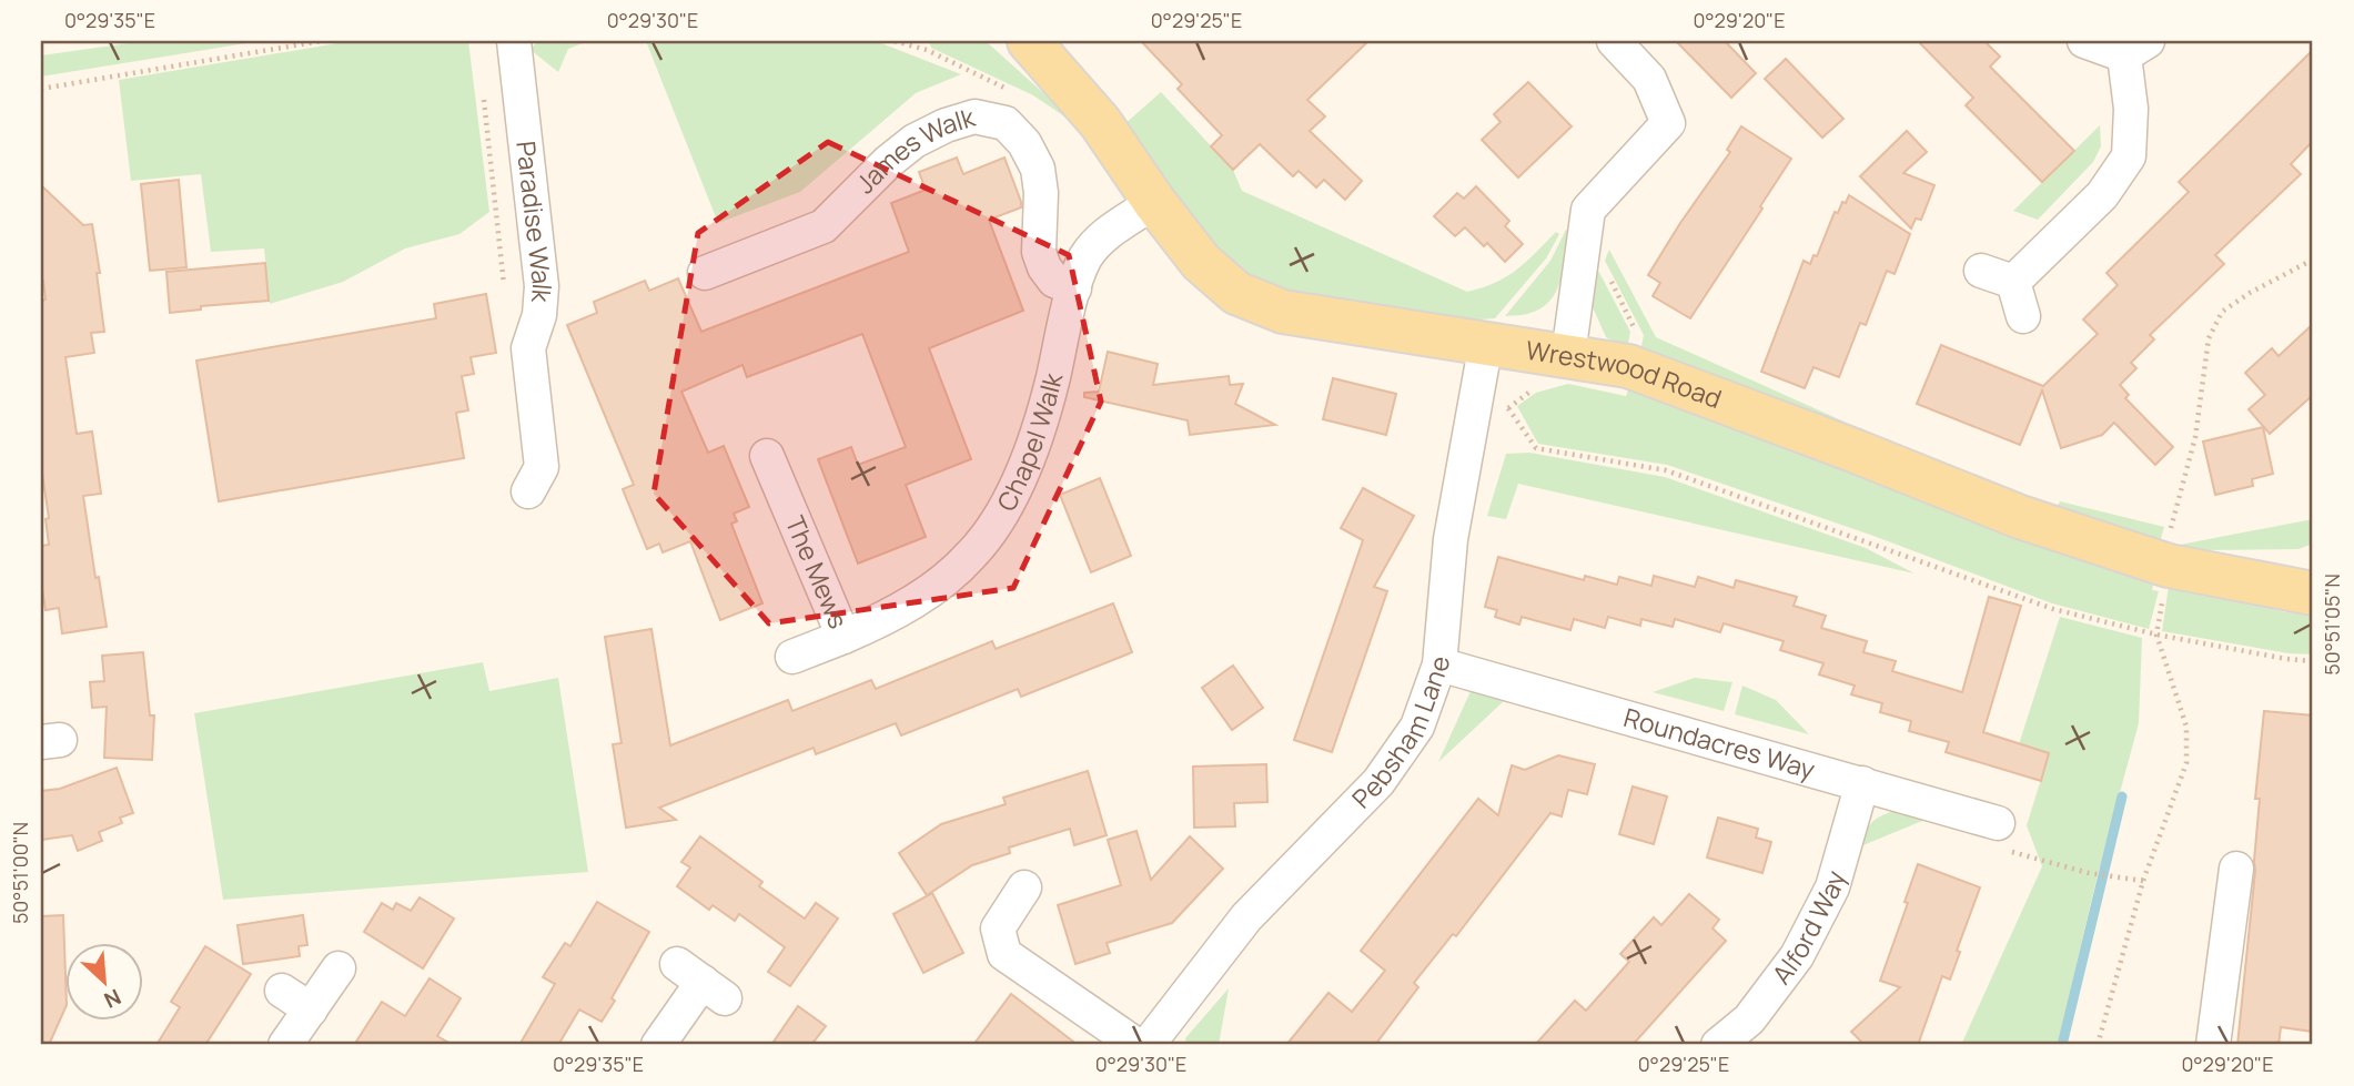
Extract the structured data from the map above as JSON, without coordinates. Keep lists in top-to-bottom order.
{
  "streets": {
    "main road": ["Wrestwood Road"],
    "street": [
      "James Walk",
      "Paradise Walk",
      "Chapel Walk",
      "The Mews",
      "Pebsham Lane",
      "Roundacres Way",
      "Alford Way"
    ]
  },
  "crossings": [
    ["James Walk", "Chapel Walk"],
    ["Wrestwood Road", "Chapel Walk"],
    ["Wrestwood Road", "Pebsham Lane"],
    ["Chapel Walk", "The Mews"],
    ["Pebsham Lane", "Roundacres Way"],
    ["Roundacres Way", "Alford Way"]
  ],
  "north": "bottom right",
  "coordinates": [
    "0°29'35\"E",
    "0°29'30\"E",
    "0°29'25\"E",
    "0°29'20\"E",
    "50°51'05\"N",
    "50°51'00\"N"
  ]
}
